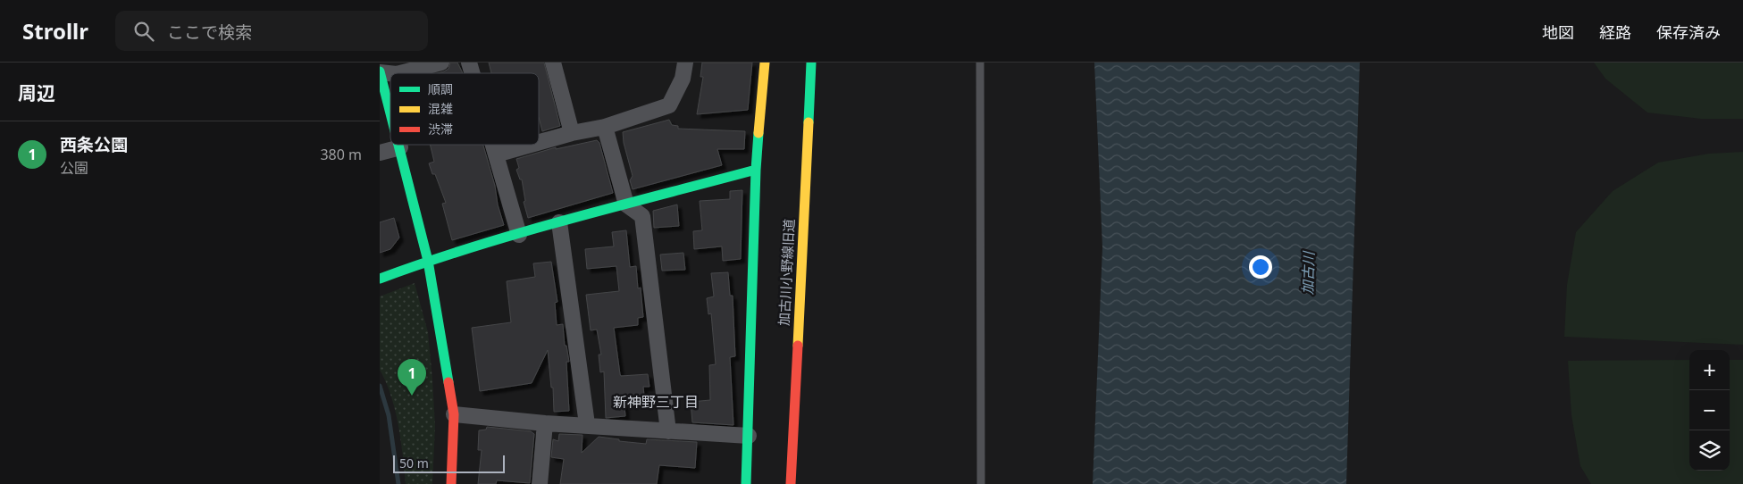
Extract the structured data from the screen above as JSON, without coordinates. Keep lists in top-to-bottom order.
{
  "streets": {
    "street": ["加古川小野線旧道"]
  },
  "districts": ["新神野三丁目"],
  "water": ["加古川"],
  "legend": ["順調", "混雑", "渋滞"],
  "scale_bar": "50 m",
  "page": {
    "header": "Strollr",
    "search": "ここで検索",
    "nav": ["地図", "経路", "保存済み"],
    "heading": "周辺",
    "list": [
      {
        "mark": "1",
        "name": "西条公園",
        "note": "公園",
        "value": "380 m"
      }
    ],
    "map_buttons": ["+", "−"],
    "pins": "1",
    "scale": "50 m"
  }
}
